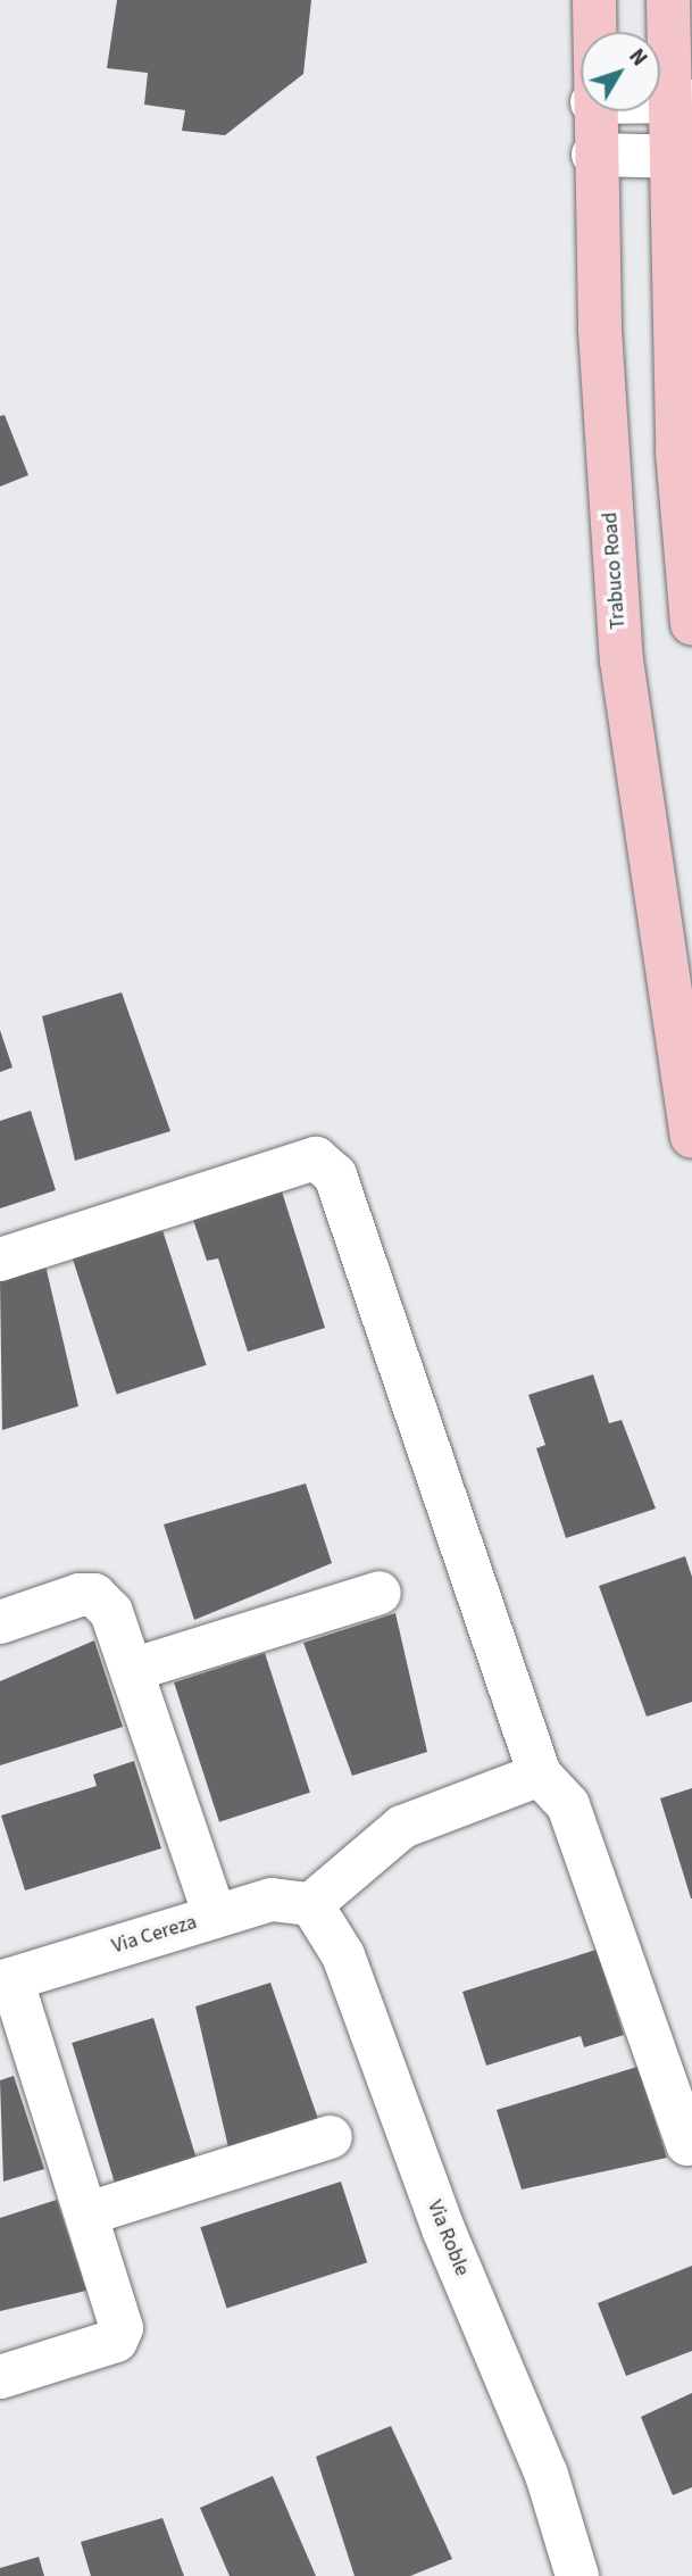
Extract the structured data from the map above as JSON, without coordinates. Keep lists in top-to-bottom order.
{
  "streets": {
    "main road": ["Trabuco Road"],
    "street": ["Via Cereza", "Via Roble"]
  },
  "crossings": [
    ["Via Cereza", "Via Roble"]
  ],
  "north": "top right"
}
